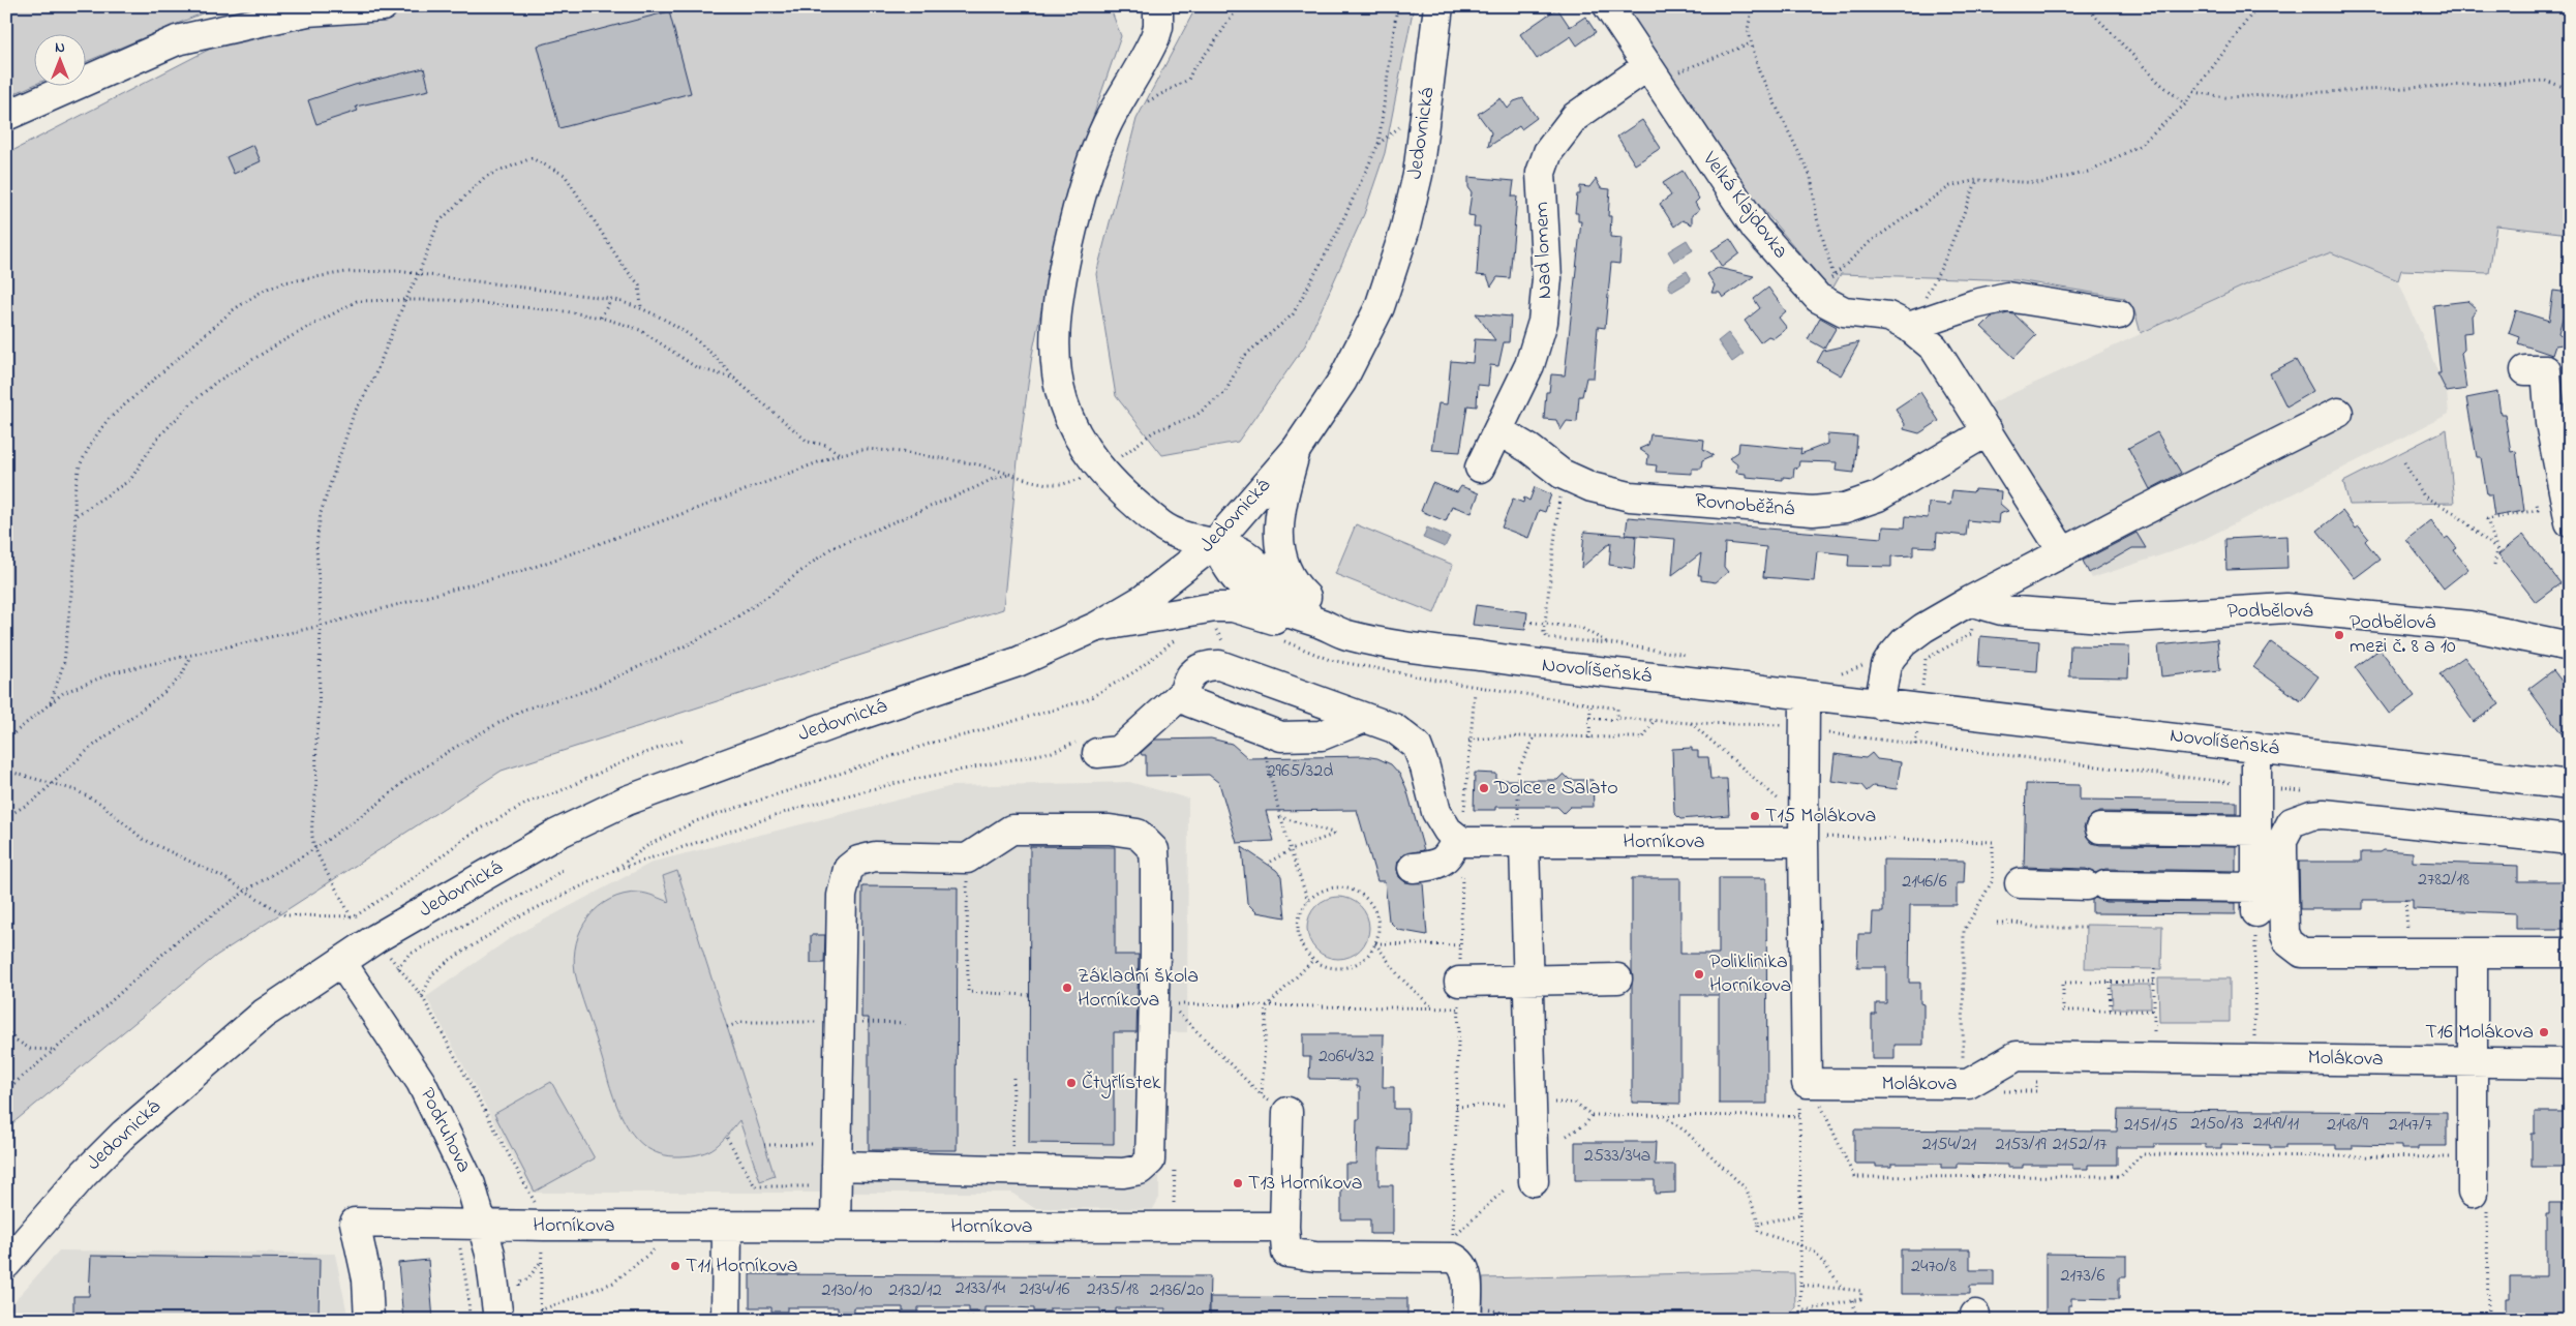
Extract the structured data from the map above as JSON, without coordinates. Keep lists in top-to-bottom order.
{
  "streets": {
    "street": [
      "Jedovnická",
      "Velká Klajdovka",
      "Nad lomem",
      "Rovnoběžná",
      "Podbělová",
      "Novolíšeňská",
      "Horníkova",
      "Molákova",
      "Podruhova"
    ]
  },
  "crossings": [
    ["Jedovnická", "Novolíšeňská"],
    ["Jedovnická", "Podruhova"],
    ["Velká Klajdovka", "Nad lomem"],
    ["Velká Klajdovka", "Rovnoběžná"],
    ["Nad lomem", "Rovnoběžná"],
    ["Novolíšeňská", "Molákova"],
    ["Horníkova", "Molákova"],
    ["Horníkova", "Podruhova"]
  ],
  "places": [
    "Podbělová mezi č. 8 a 10",
    "Dolce e Salato",
    "T15 Molákova",
    "Poliklinika Horníkova",
    "Základní škola Horníkova",
    "T16 Molákova",
    "Čtyřlístek",
    "T13 Horníkova",
    "T11 Horníkova"
  ],
  "house_numbers": [
    "2965/32d",
    "2782/18",
    "2146/6",
    "2064/32",
    "2150/13",
    "2149/11",
    "2151/15",
    "2148/9",
    "2147/7",
    "2154/21",
    "2153/19",
    "2152/17",
    "2533/34a",
    "2470/8",
    "2173/6",
    "2133/14",
    "2134/16",
    "2135/18",
    "2130/10",
    "2132/12",
    "2136/20"
  ],
  "north": "top"
}
